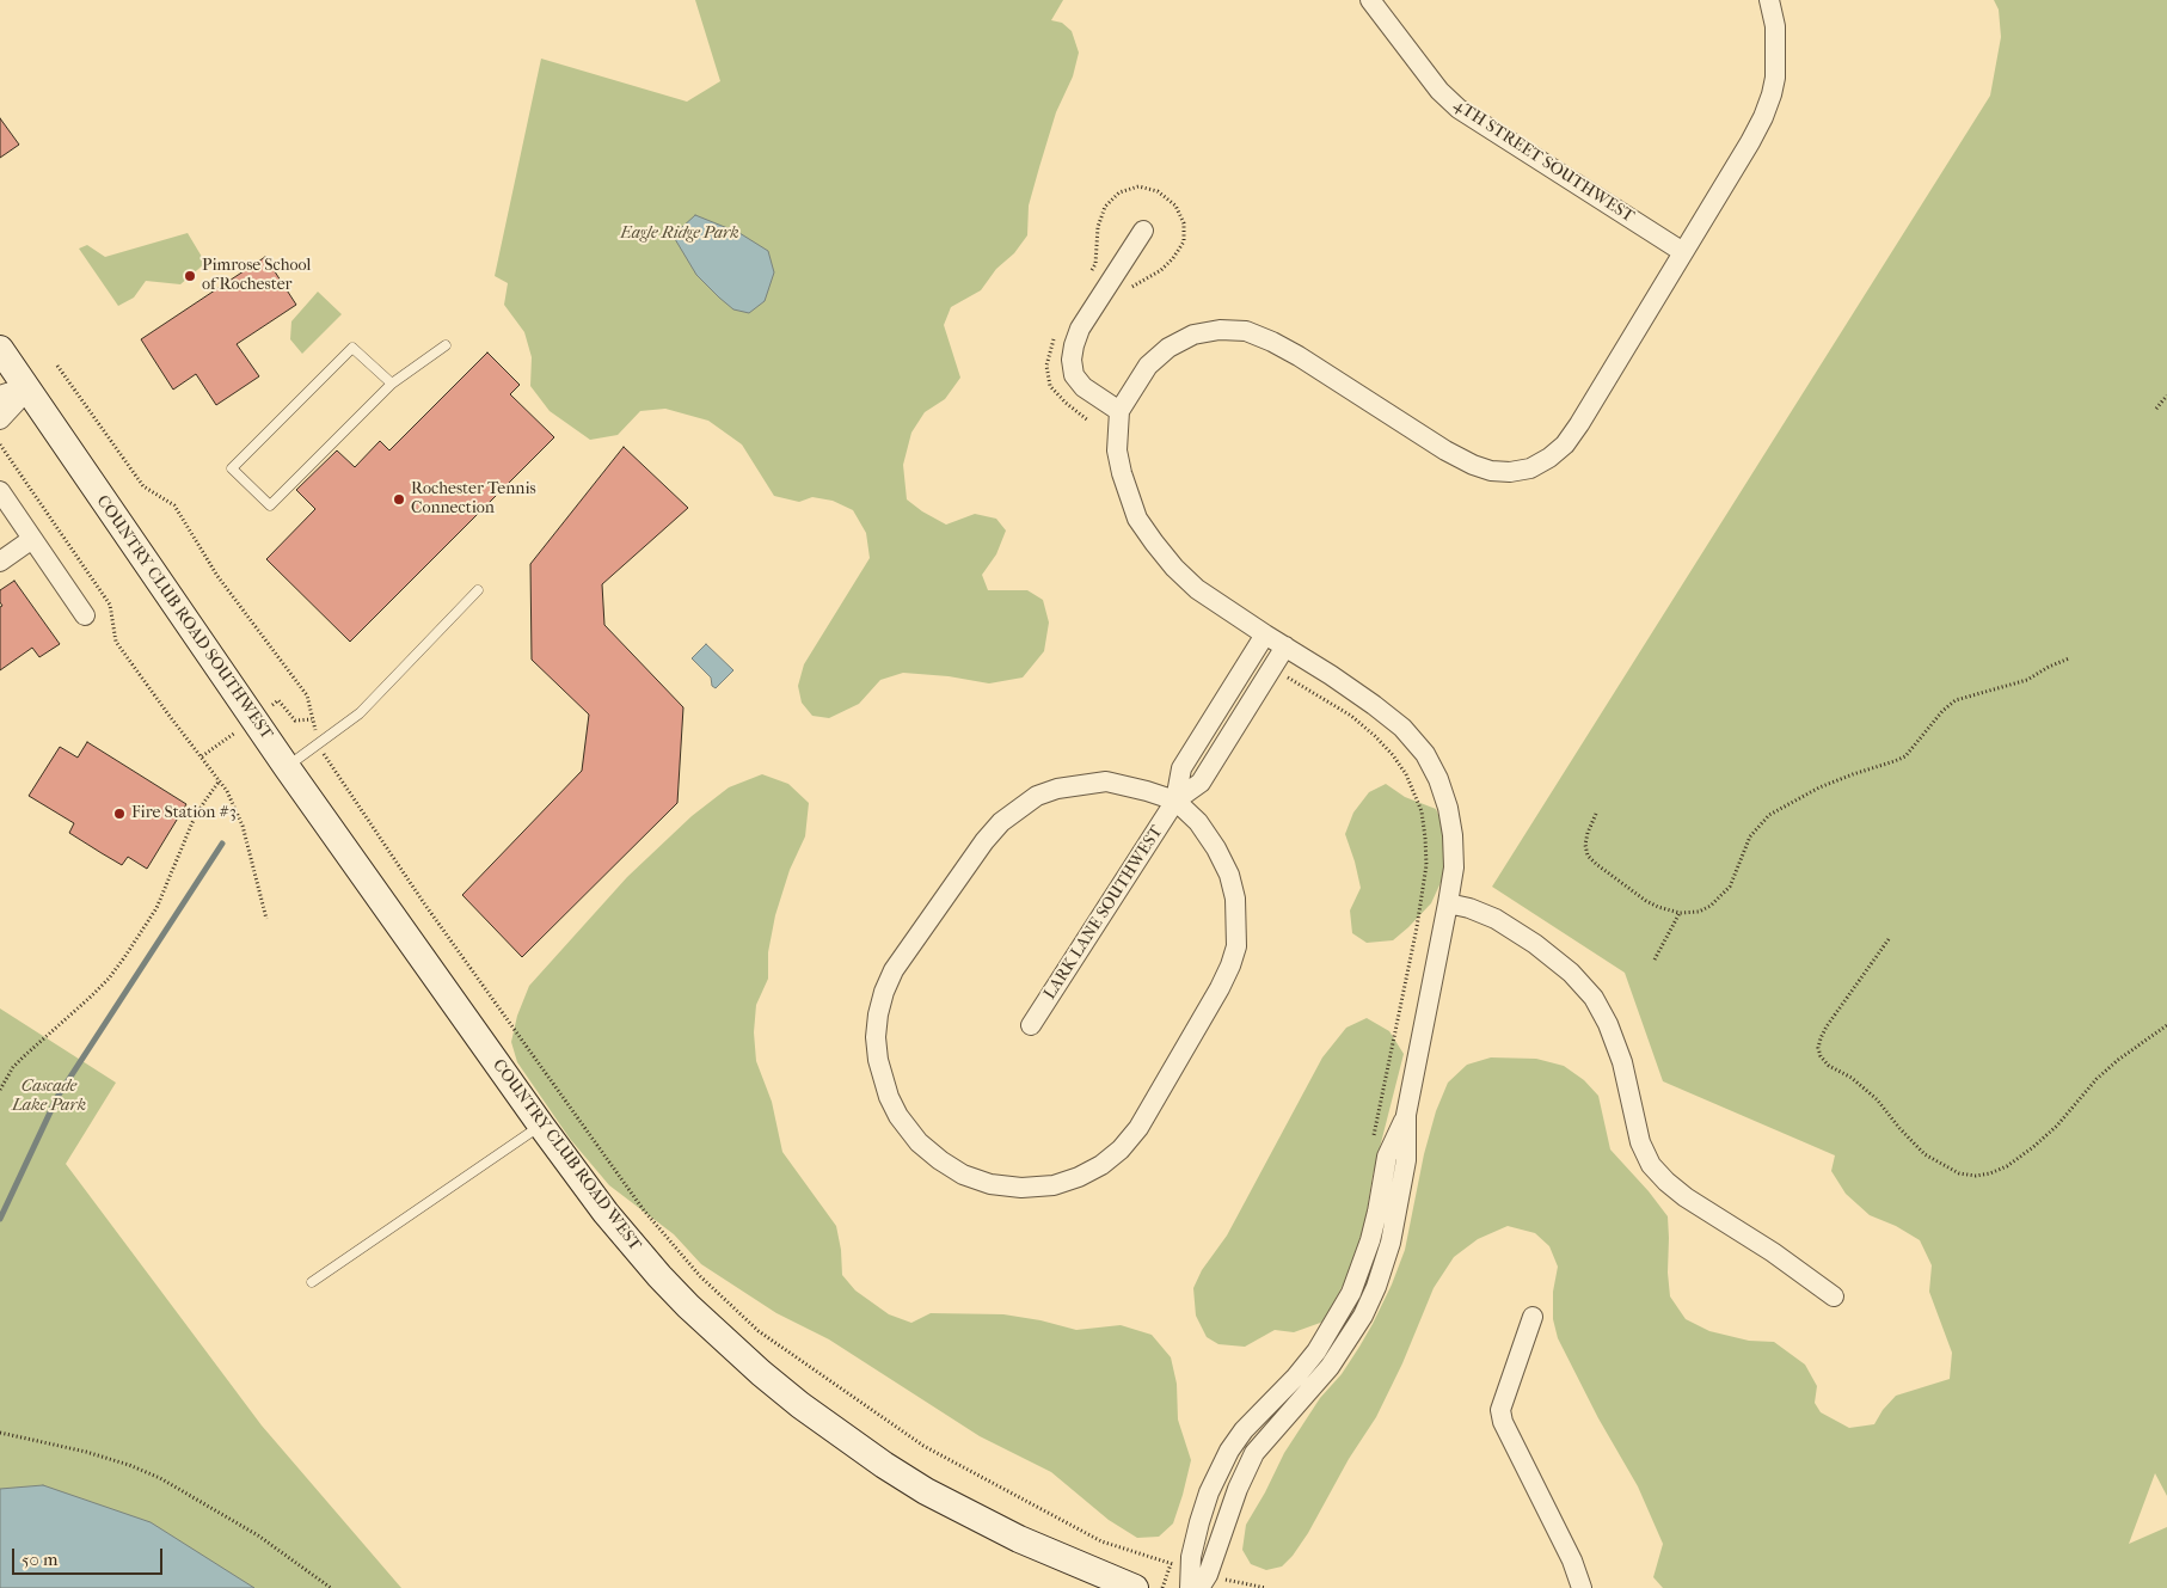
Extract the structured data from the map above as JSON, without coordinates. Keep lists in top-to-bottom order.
{
  "streets": {
    "main road": ["COUNTRY CLUB ROAD SOUTHWEST", "COUNTRY CLUB ROAD WEST"],
    "street": ["4TH STREET SOUTHWEST", "LARK LANE SOUTHWEST"]
  },
  "crossings": [
    ["COUNTRY CLUB ROAD SOUTHWEST", "COUNTRY CLUB ROAD WEST"]
  ],
  "parks": ["Eagle Ridge Park", "Cascade Lake Park"],
  "places": ["Pimrose School of Rochester", "Rochester Tennis Connection", "Fire Station #3"],
  "scale_bar": "50 m"
}
